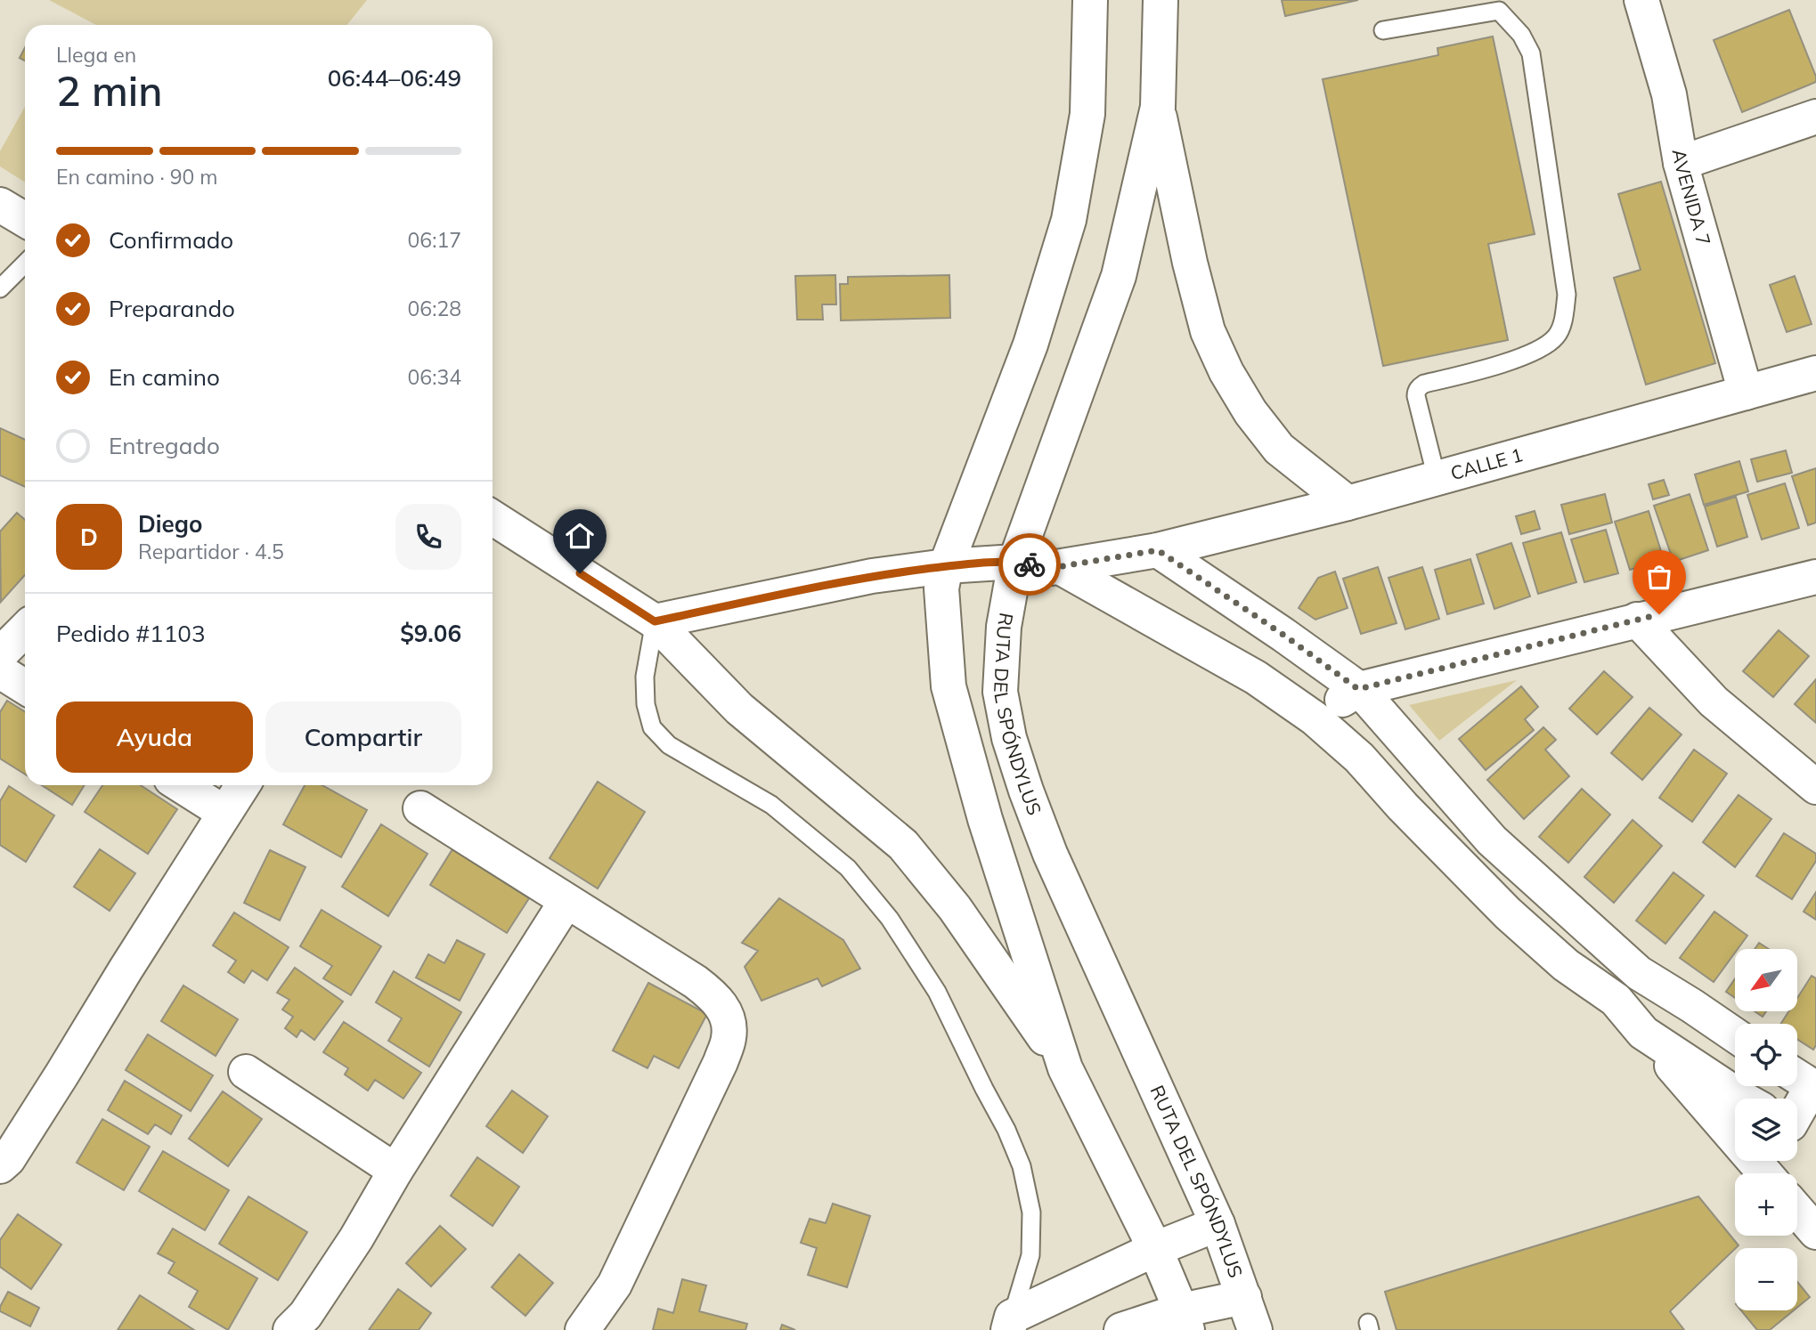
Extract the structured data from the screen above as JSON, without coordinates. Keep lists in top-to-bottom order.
{
  "streets": {
    "main road": ["AVENIDA 7", "CALLE 1", "RUTA DEL SPÓNDYLUS"]
  },
  "crossings": [
    ["AVENIDA 7", "CALLE 1"]
  ],
  "north": "bottom left",
  "page": {
    "heading": ["2 min", "Llega en", "06:44–06:49"],
    "panel": [
      "Diego",
      "Repartidor · 4.5",
      "Pedido #1103",
      "$9.06"
    ],
    "bar": "En camino · 90 m",
    "list": [
      ["Confirmado", "06:17"],
      ["Preparando", "06:28"],
      ["En camino", "06:34"],
      "Entregado"
    ],
    "round": "D",
    "buttons": ["Ayuda", "Compartir"],
    "map_buttons": ["+", "−"]
  }
}
